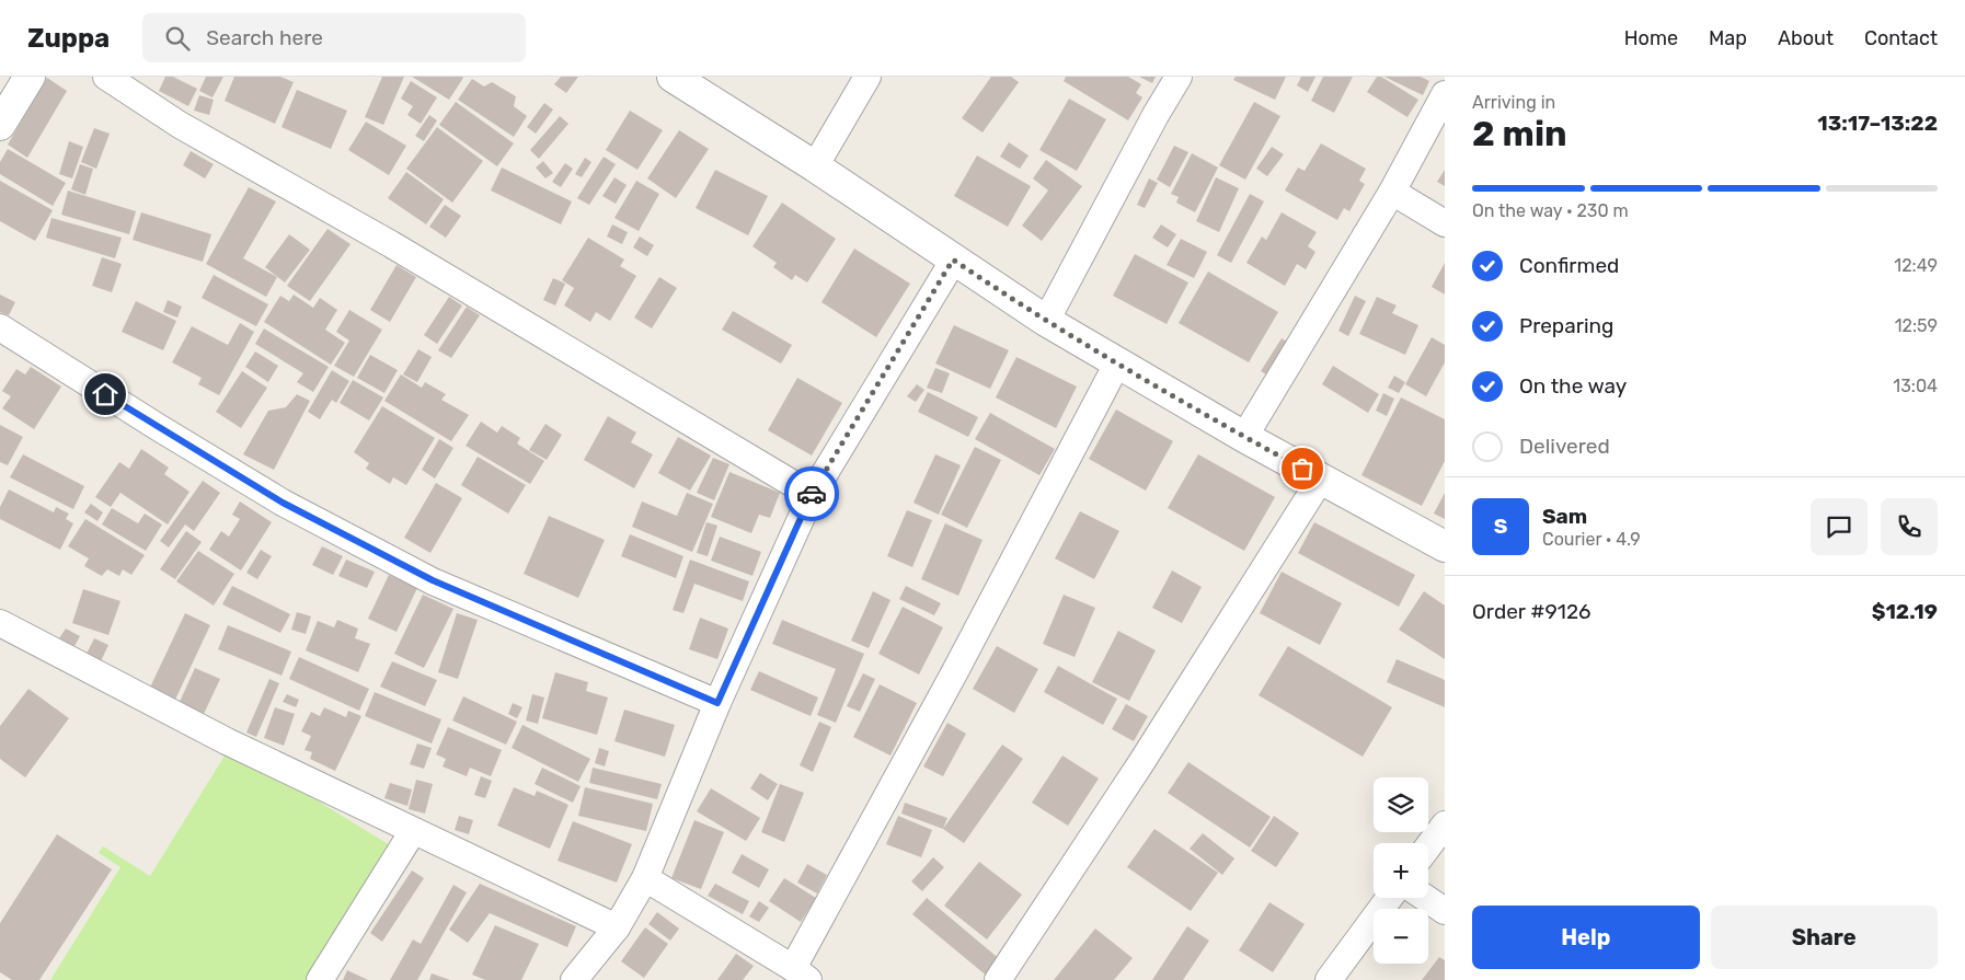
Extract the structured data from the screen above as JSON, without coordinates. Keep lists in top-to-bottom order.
{
  "page": {
    "header": "Zuppa",
    "search": "Search here",
    "nav": [
      "Home",
      "Map",
      "About",
      "Contact"
    ],
    "heading": ["2 min", "Arriving in", "13:17–13:22"],
    "panel": [
      "Sam",
      "Courier · 4.9",
      "Order #9126",
      "$12.19"
    ],
    "bar": "On the way · 230 m",
    "list": [
      ["Confirmed", "12:49"],
      ["Preparing", "12:59"],
      ["On the way", "13:04"],
      "Delivered"
    ],
    "round": "S",
    "map_buttons": ["+", "−"],
    "buttons": ["Help", "Share"]
  }
}
